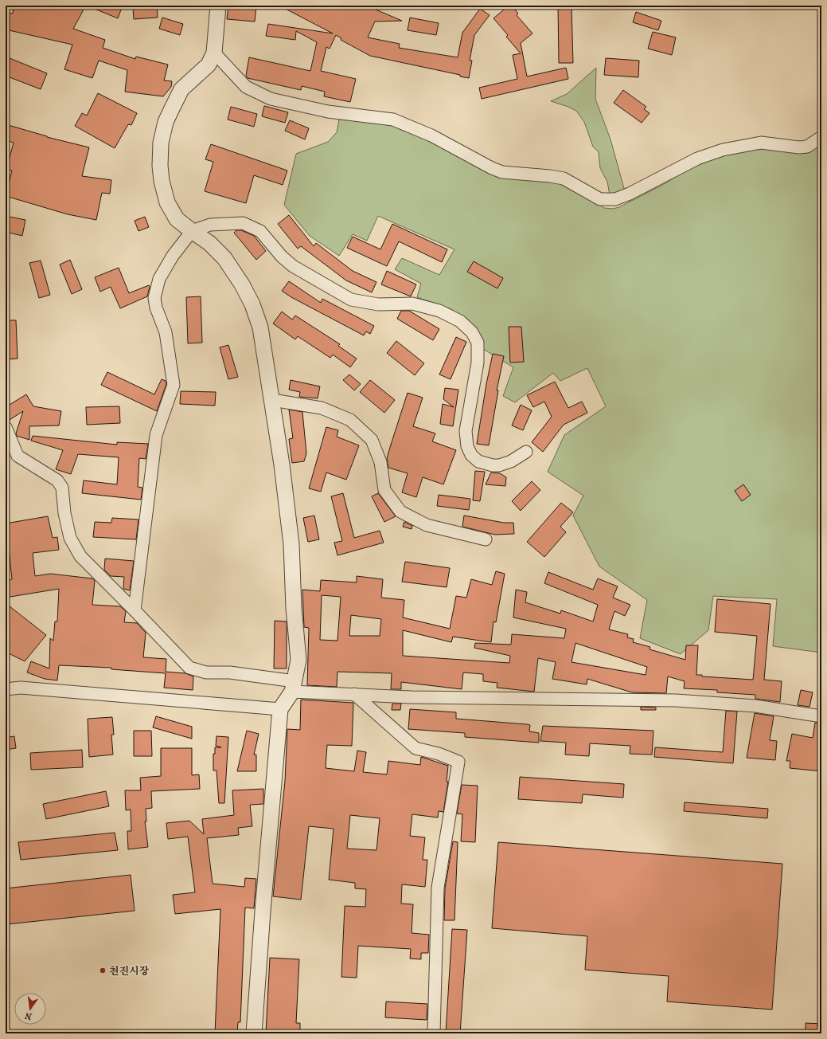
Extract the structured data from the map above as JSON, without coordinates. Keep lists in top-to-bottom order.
{
  "places": ["천진시장"],
  "north": "bottom"
}
